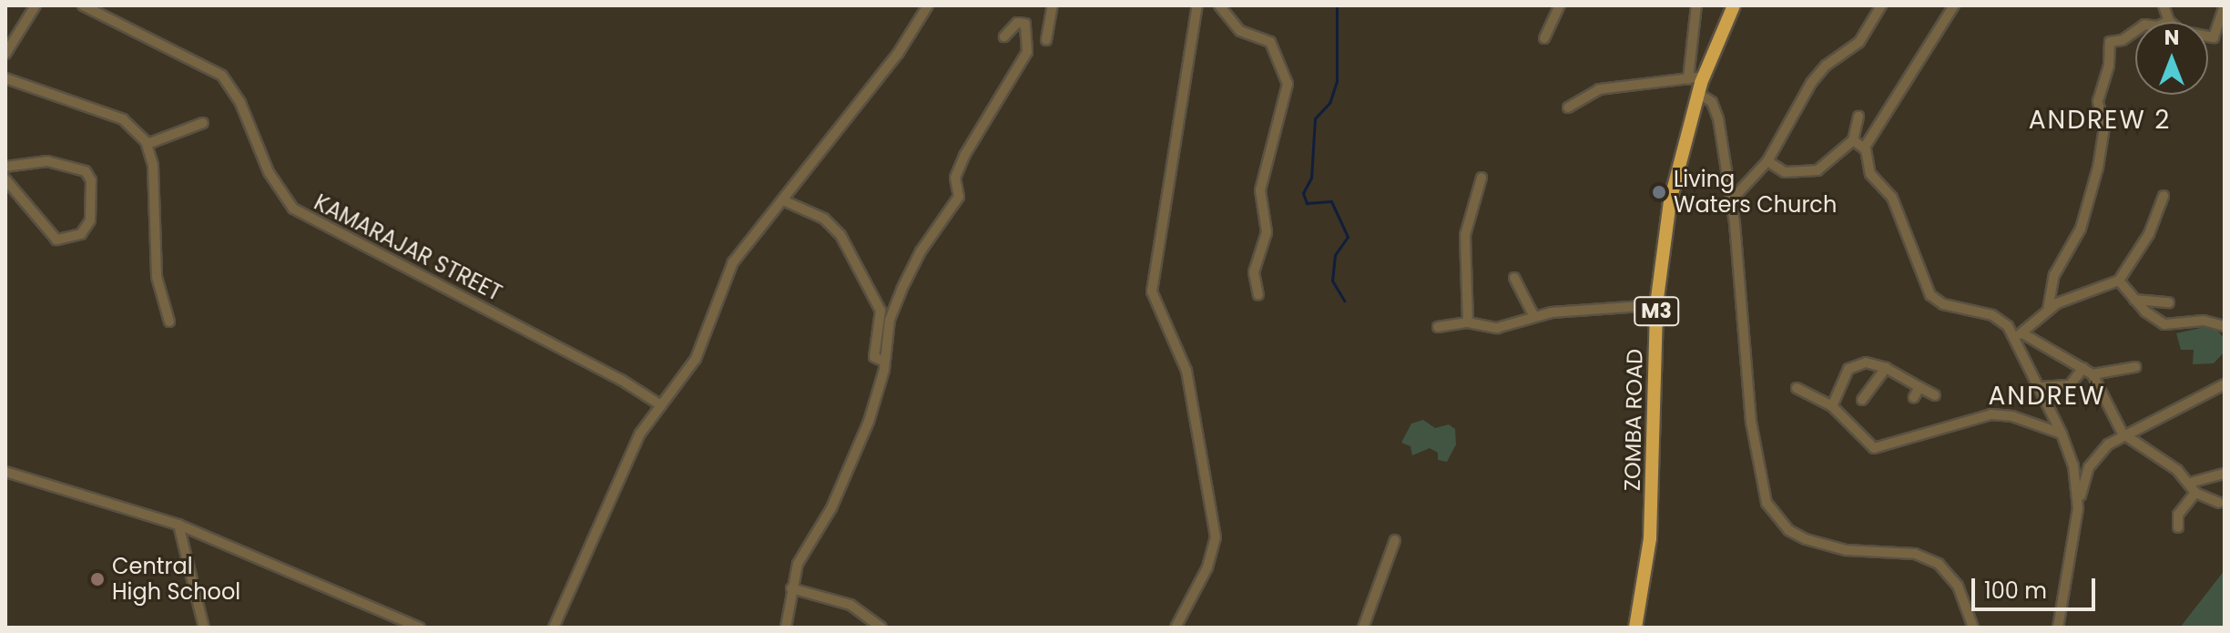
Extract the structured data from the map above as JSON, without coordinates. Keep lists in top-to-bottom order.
{
  "streets": {
    "highway": ["M3", "ZOMBA ROAD"],
    "street": ["KAMARAJAR STREET"]
  },
  "districts": ["ANDREW 2", "ANDREW"],
  "places": ["Living Waters Church", "Central High School"],
  "scale_bar": "100 m",
  "north": "top"
}
